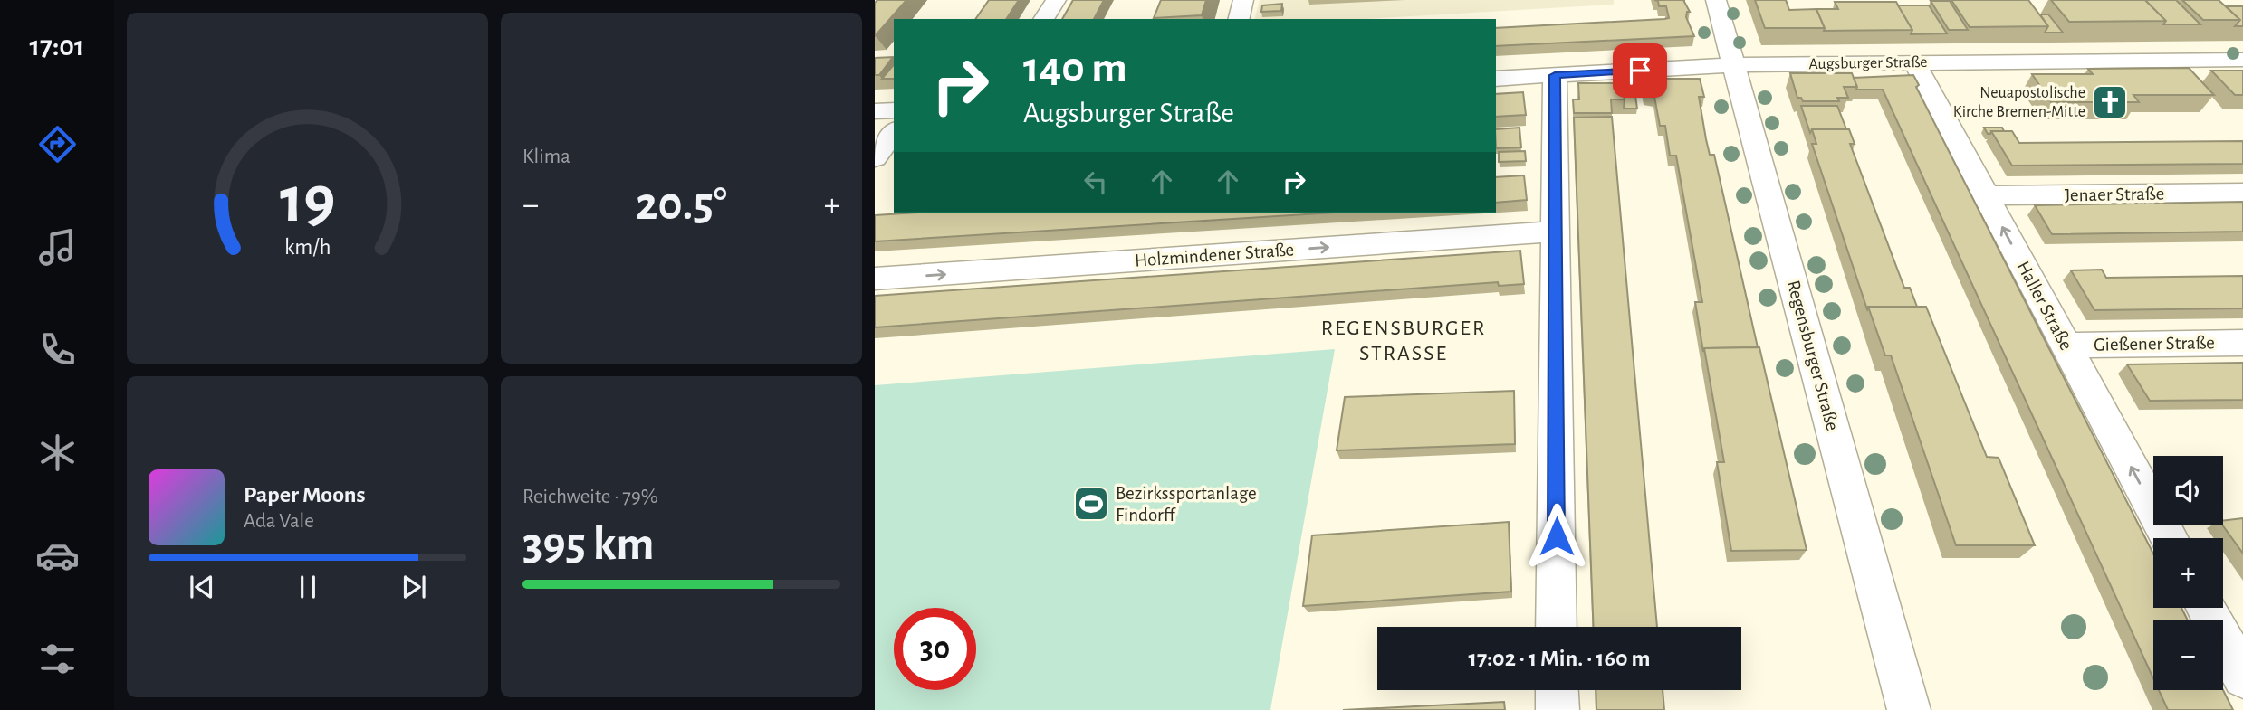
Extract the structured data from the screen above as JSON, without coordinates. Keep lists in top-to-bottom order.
{
  "streets": {
    "street": [
      "Augsburger Straße",
      "Jenaer Straße",
      "Holzmindener Straße",
      "Haller Straße",
      "Gießener Straße",
      "Regensburger Straße"
    ]
  },
  "crossings": [
    ["Augsburger Straße", "Haller Straße"],
    ["Augsburger Straße", "Regensburger Straße"],
    ["Jenaer Straße", "Haller Straße"],
    ["Haller Straße", "Gießener Straße"]
  ],
  "one_way": ["Holzmindener Straße", "Haller Straße"],
  "districts": ["REGENSBURGER STRASSE"],
  "places": {
    "church": ["Neuapostolische Kirche Bremen-Mitte"],
    "sports": ["Bezirkssportanlage Findorff"]
  },
  "page": {
    "tabs": "17:01",
    "tile": [
      "Klima",
      ["Reichweite · 79%", "395 km"]
    ],
    "turn": ["140 m", "Augsburger Straße"],
    "heat": ["−", "20.5°", "+"],
    "map_buttons": ["+", "−"],
    "song": ["Paper Moons", "Ada Vale"],
    "limit": "30",
    "trip": "17:02 · 1 Min. · 160 m",
    "gauge": ["19", "km/h"]
  }
}
